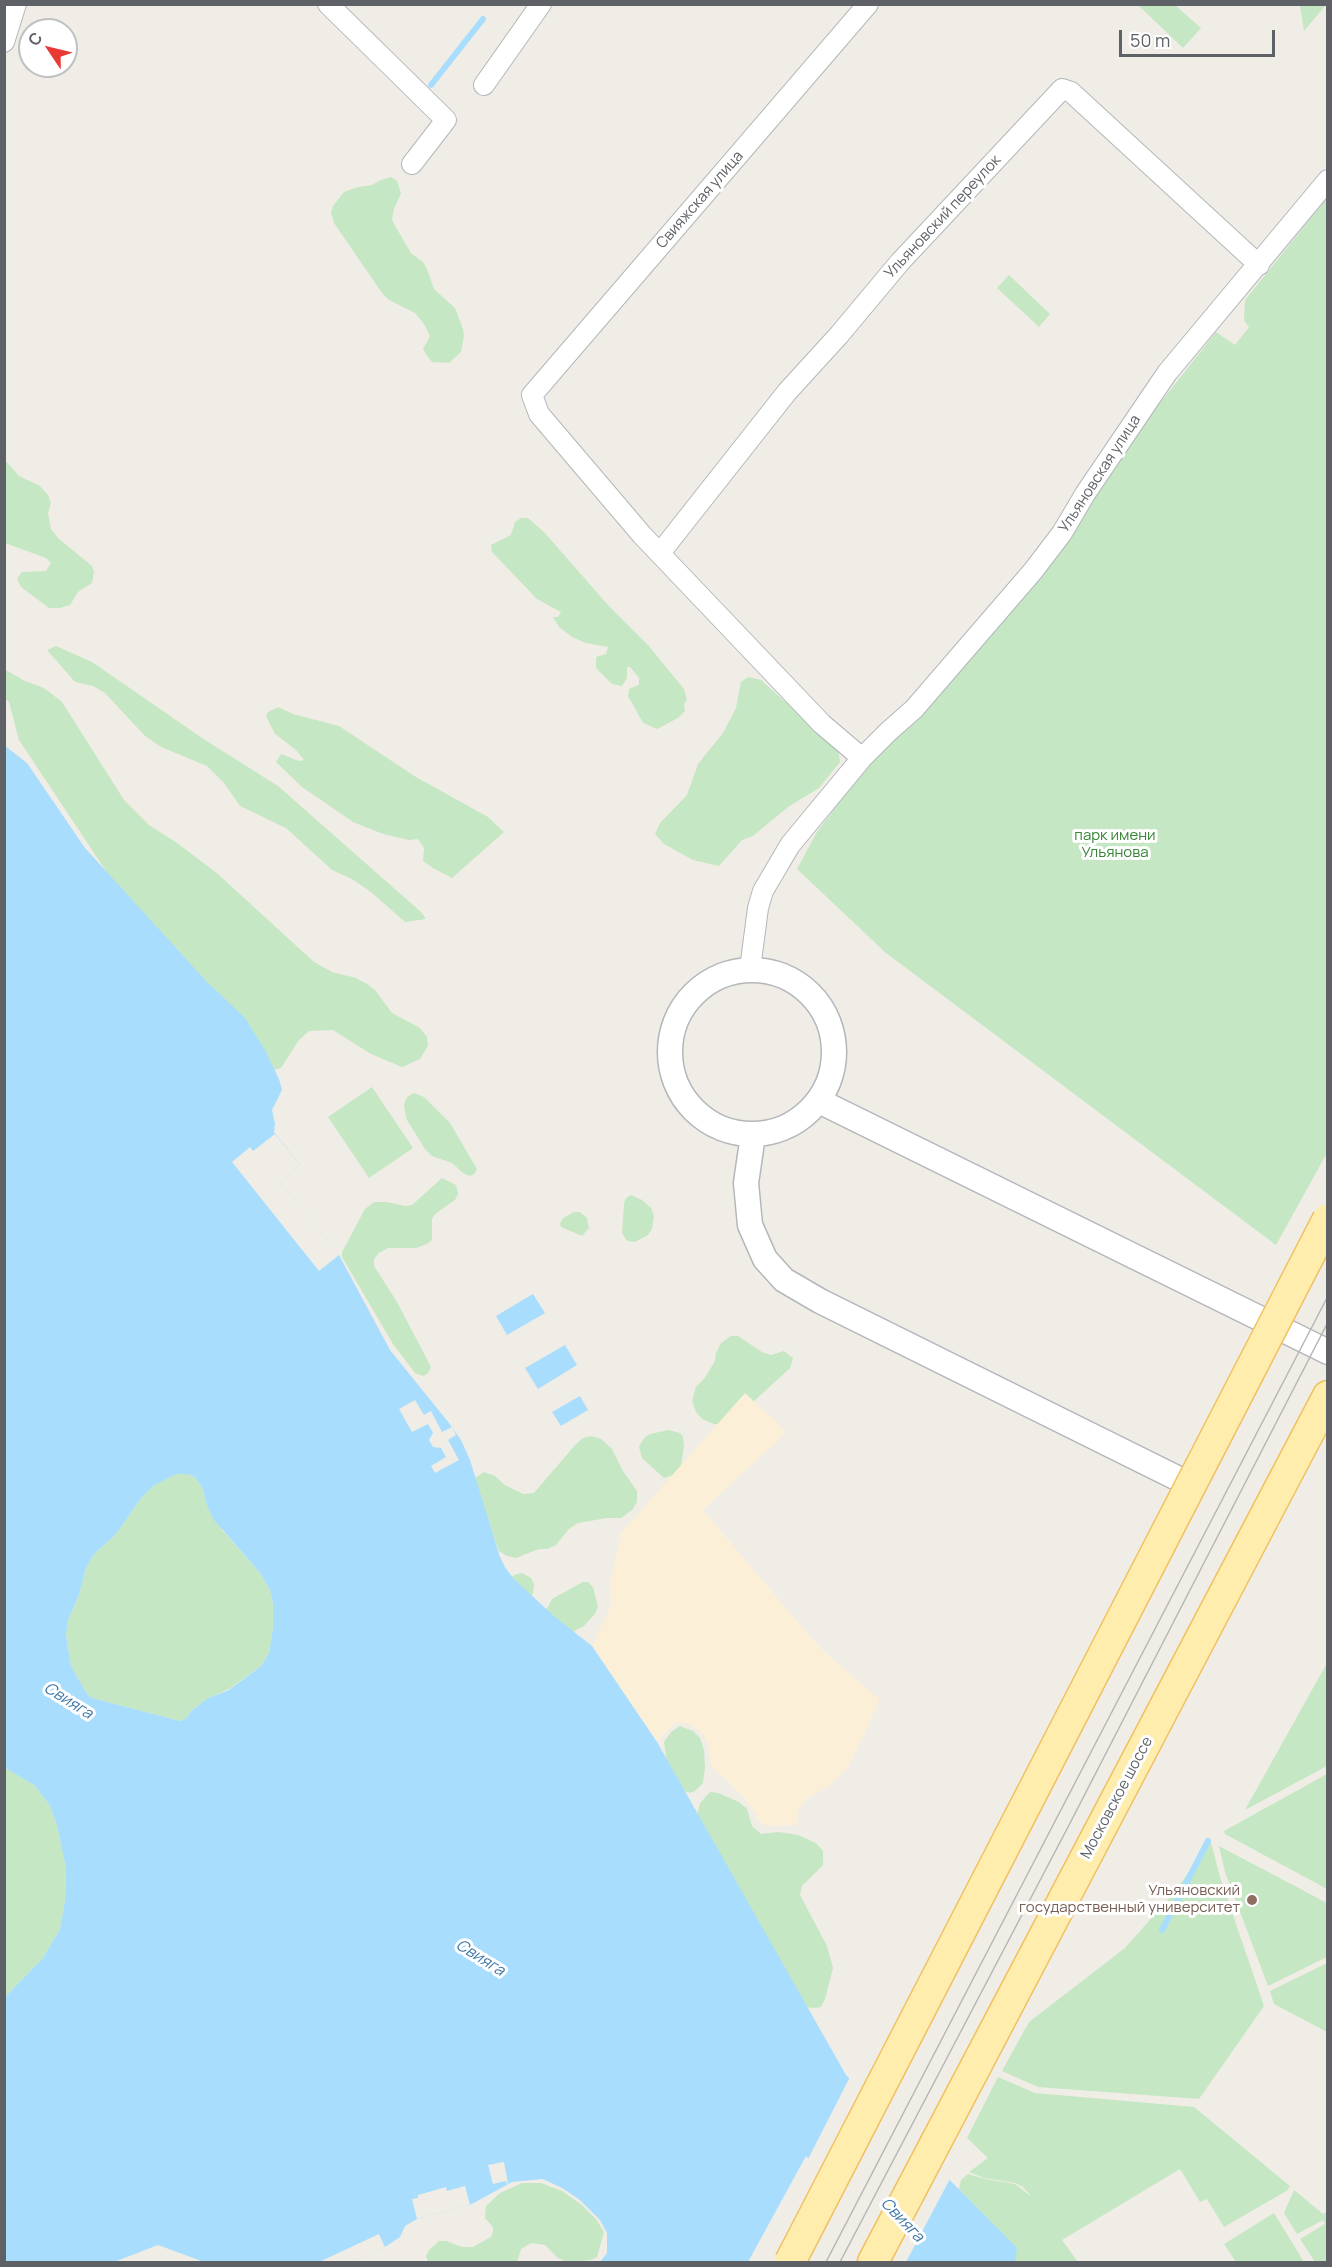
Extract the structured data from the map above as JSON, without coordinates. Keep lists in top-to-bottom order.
{
  "streets": {
    "main road": ["Московское шоссе"],
    "street": ["Свияжская улица", "Ульяновский переулок", "Ульяновская улица"]
  },
  "crossings": [
    ["Свияжская улица", "Ульяновский переулок"],
    ["Ульяновский переулок", "Ульяновская улица"]
  ],
  "water": ["Свияга"],
  "parks": ["парк имени Ульянова"],
  "places": ["Ульяновский государственный университет"],
  "scale_bar": "50 m",
  "north": "top left"
}
